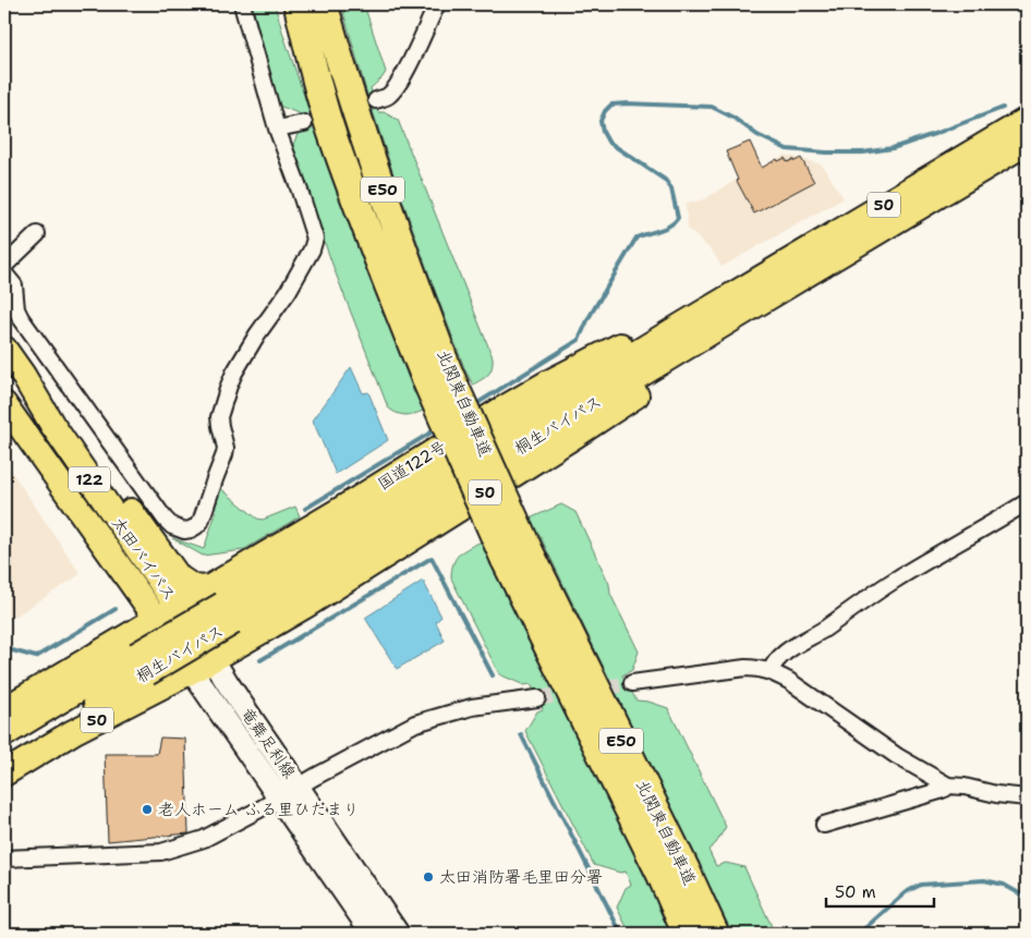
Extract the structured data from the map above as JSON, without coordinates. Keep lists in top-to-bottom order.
{
  "streets": {
    "highway": [
      "E50",
      "50",
      "北関東自動車道",
      "桐生バイパス",
      "国道122号",
      "122",
      "太田バイパス"
    ],
    "main road": ["竜舞足利線"]
  },
  "crossings": [
    ["50", "桐生バイパス"],
    ["50", "国道122号"],
    ["50", "太田バイパス"],
    ["50", "竜舞足利線"],
    ["桐生バイパス", "国道122号"],
    ["国道122号", "太田バイパス"],
    ["太田バイパス", "竜舞足利線"]
  ],
  "places": ["老人ホーム ふる里ひだまり", "太田消防署毛里田分署"],
  "scale_bar": "50 m"
}
